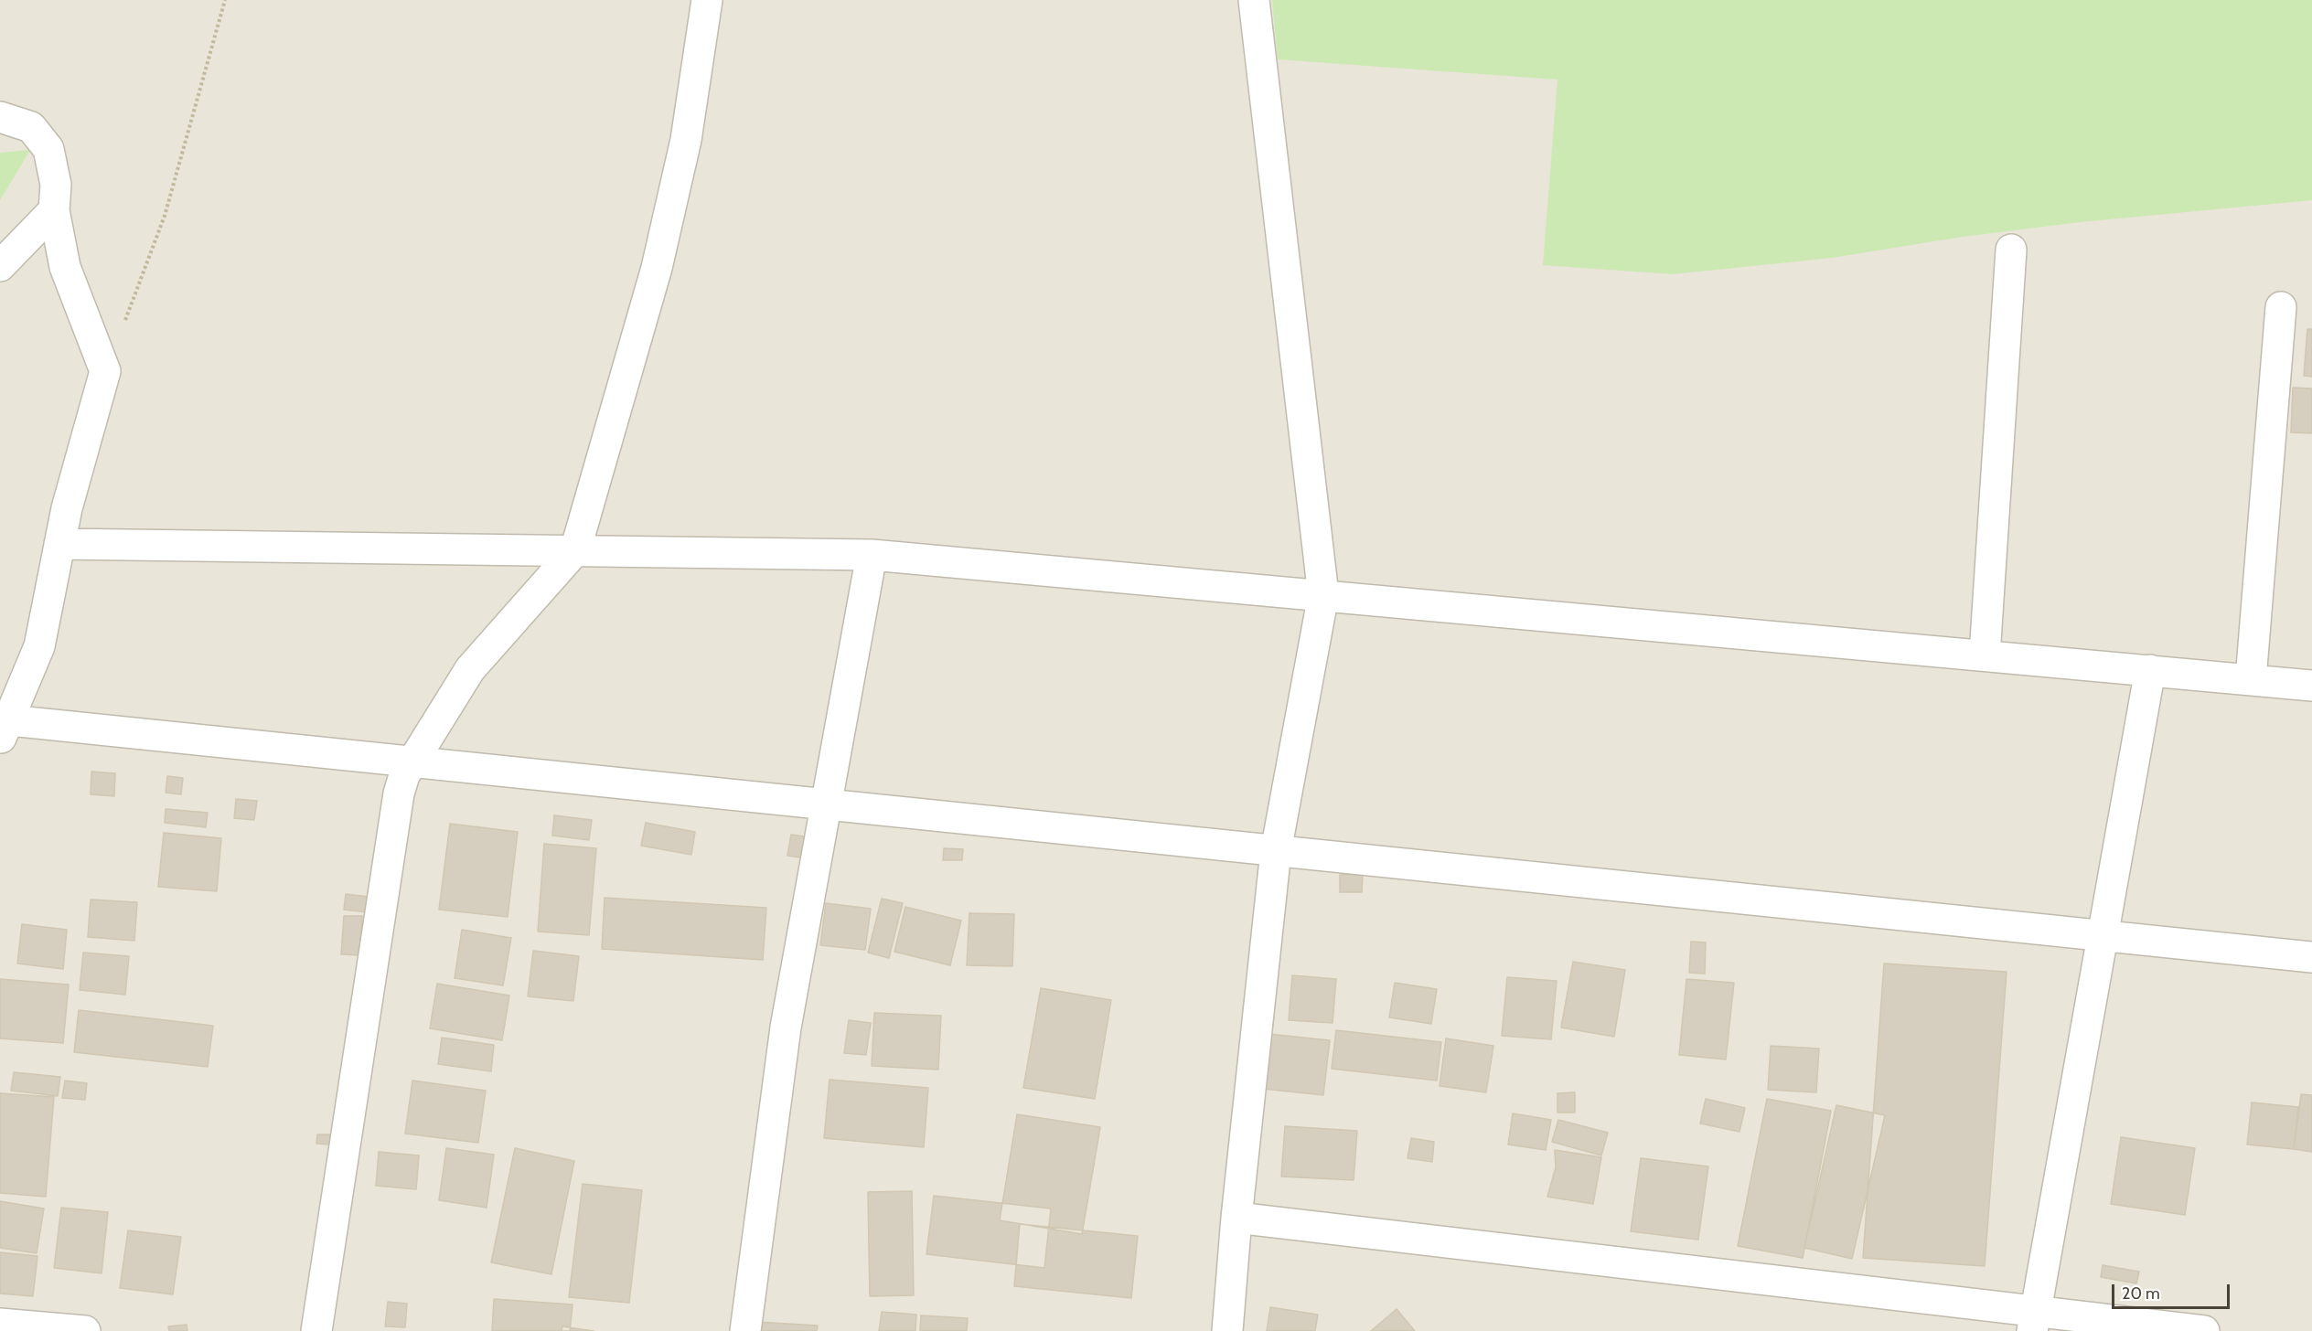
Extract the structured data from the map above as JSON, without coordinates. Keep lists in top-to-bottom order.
{
  "scale_bar": "20 m"
}
